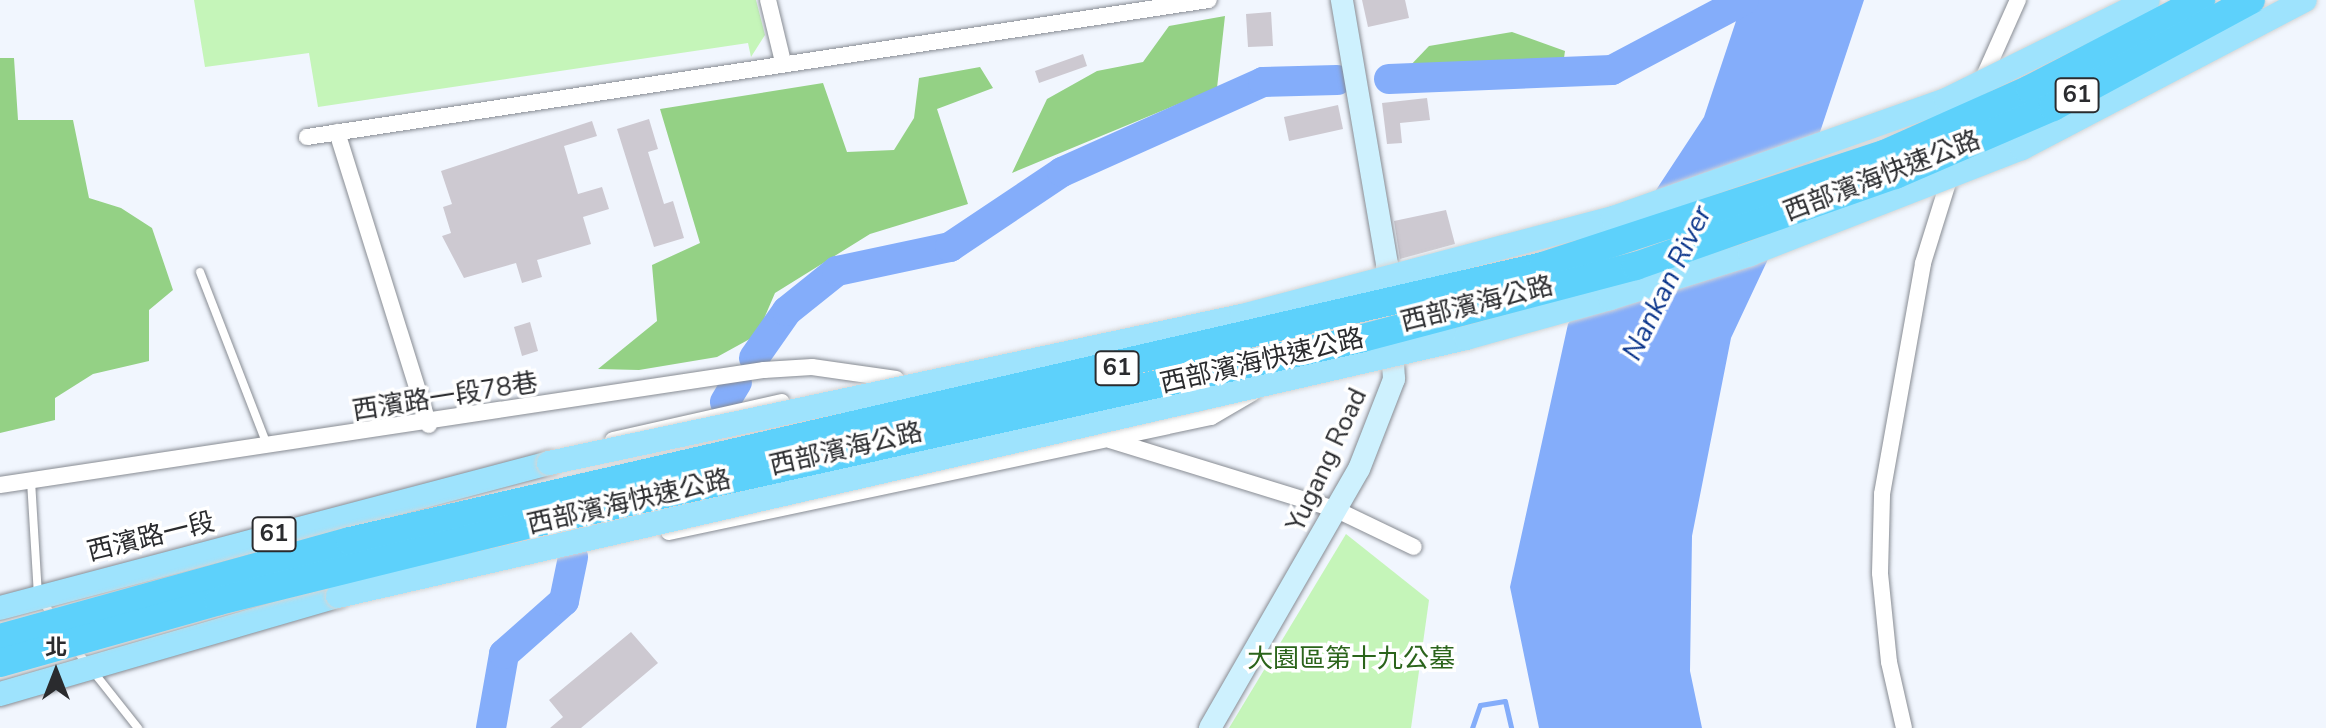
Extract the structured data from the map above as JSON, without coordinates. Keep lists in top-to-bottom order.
{
  "streets": {
    "highway": ["61", "西部濱海快速公路"],
    "main road": ["西部濱海公路", "西濱路一段"],
    "street": ["西濱路一段78巷", "Yugang Road"]
  },
  "crossings": [
    ["61", "西部濱海公路"],
    ["西部濱海公路", "西濱路一段"]
  ],
  "water": ["Nankan River"],
  "parks": ["大園區第十九公墓"],
  "north": "top"
}
